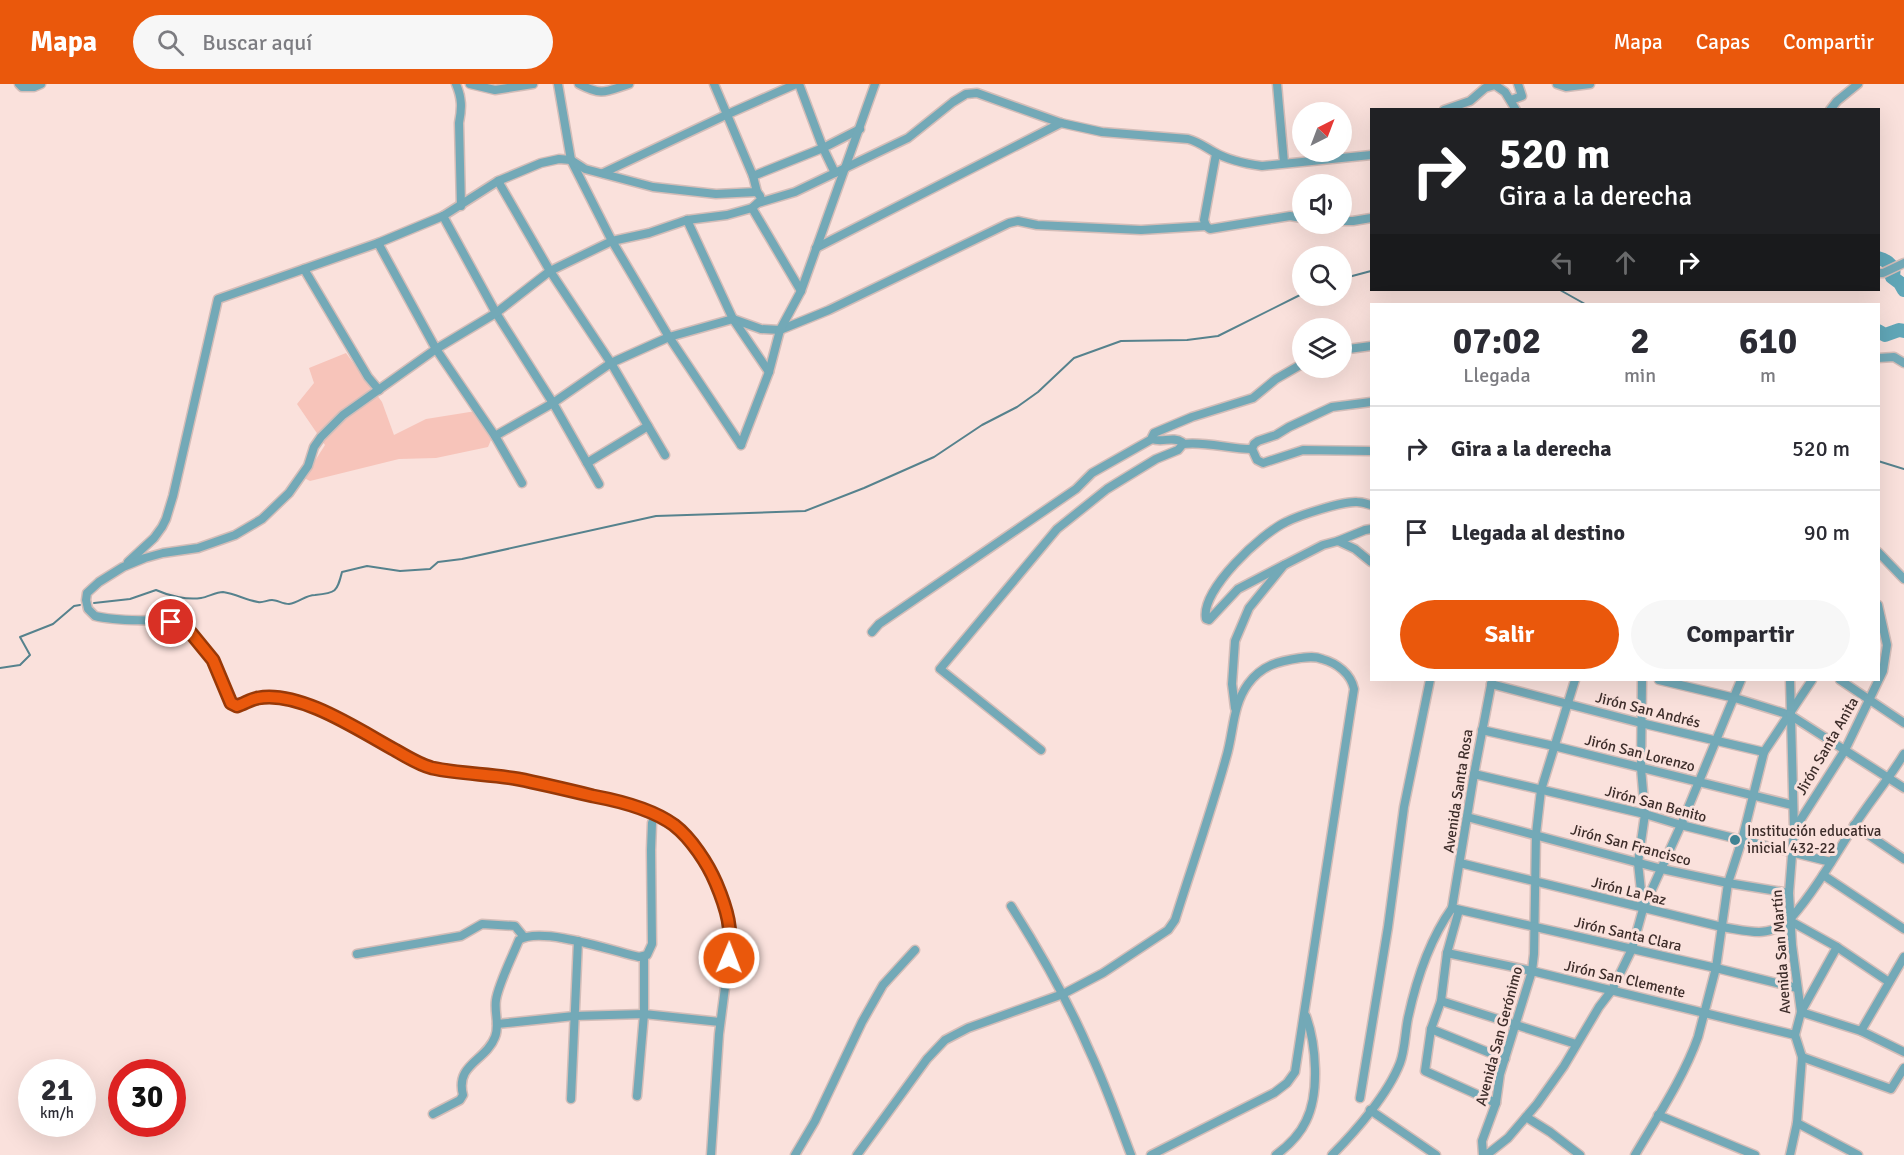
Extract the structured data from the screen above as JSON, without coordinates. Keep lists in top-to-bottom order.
{
  "streets": {
    "street": [
      "Jirón San Andrés",
      "Jirón Santa Anita",
      "Jirón San Lorenzo",
      "Avenida Santa Rosa",
      "Jirón San Benito",
      "Jirón San Francisco",
      "Jirón La Paz",
      "Jirón Santa Clara",
      "Avenida San Martín",
      "Jirón San Clemente",
      "Avenida San Gerónimo"
    ]
  },
  "crossings": [
    ["Jirón San Andrés", "Avenida Santa Rosa"],
    ["Jirón San Andrés", "Avenida San Gerónimo"],
    ["Jirón Santa Anita", "Avenida San Martín"],
    ["Jirón San Lorenzo", "Avenida Santa Rosa"],
    ["Jirón San Lorenzo", "Avenida San Martín"],
    ["Jirón San Lorenzo", "Avenida San Gerónimo"],
    ["Avenida Santa Rosa", "Jirón San Benito"],
    ["Avenida Santa Rosa", "Jirón San Francisco"],
    ["Avenida Santa Rosa", "Jirón La Paz"],
    ["Avenida Santa Rosa", "Jirón Santa Clara"],
    ["Avenida Santa Rosa", "Jirón San Clemente"],
    ["Avenida Santa Rosa", "Avenida San Gerónimo"],
    ["Jirón San Benito", "Avenida San Martín"],
    ["Jirón San Benito", "Avenida San Gerónimo"],
    ["Jirón San Francisco", "Avenida San Martín"],
    ["Jirón San Francisco", "Avenida San Gerónimo"],
    ["Jirón La Paz", "Avenida San Martín"],
    ["Jirón La Paz", "Avenida San Gerónimo"],
    ["Jirón Santa Clara", "Avenida San Martín"],
    ["Jirón Santa Clara", "Avenida San Gerónimo"],
    ["Avenida San Martín", "Jirón San Clemente"],
    ["Jirón San Clemente", "Avenida San Gerónimo"]
  ],
  "places": ["Institución educativa inicial 432-22"],
  "north": "top right",
  "page": {
    "header": "Mapa",
    "search": "Buscar aquí",
    "nav": ["Mapa", "Capas", "Compartir"],
    "turn": ["520 m", "Gira a la derecha"],
    "eta": [
      "07:02",
      "Llegada",
      "2",
      "min",
      "610",
      "m"
    ],
    "list": [
      {
        "name": "Gira a la derecha",
        "value": "520 m"
      },
      {
        "name": "Llegada al destino",
        "value": "90 m"
      }
    ],
    "buttons": ["Salir", "Compartir"],
    "speed": "21 km/h",
    "limit": "30"
  }
}
